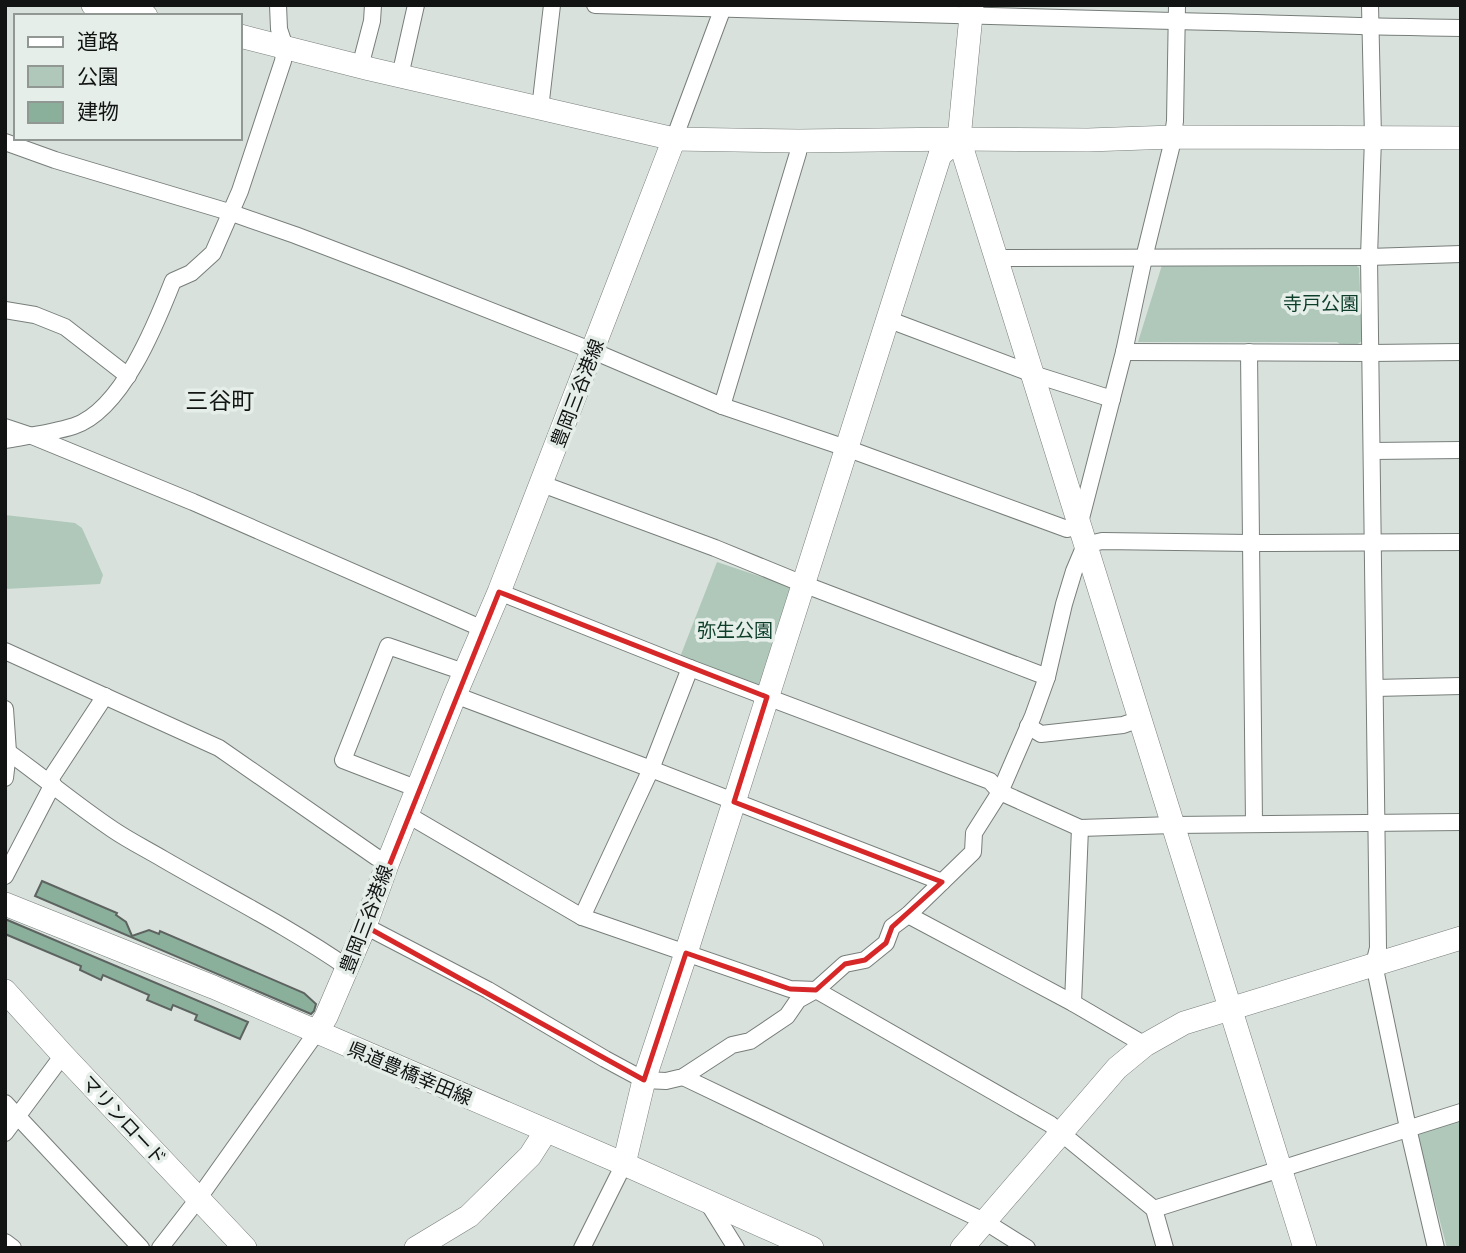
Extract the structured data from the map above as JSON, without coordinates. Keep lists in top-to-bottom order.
{
  "streets": {
    "street": ["豊岡三谷港線", "県道豊橋幸田線", "マリンロード"]
  },
  "crossings": [
    ["豊岡三谷港線", "県道豊橋幸田線"]
  ],
  "districts": ["三谷町"],
  "parks": ["寺戸公園", "弥生公園"],
  "legend": ["道路", "公園", "建物"]
}
